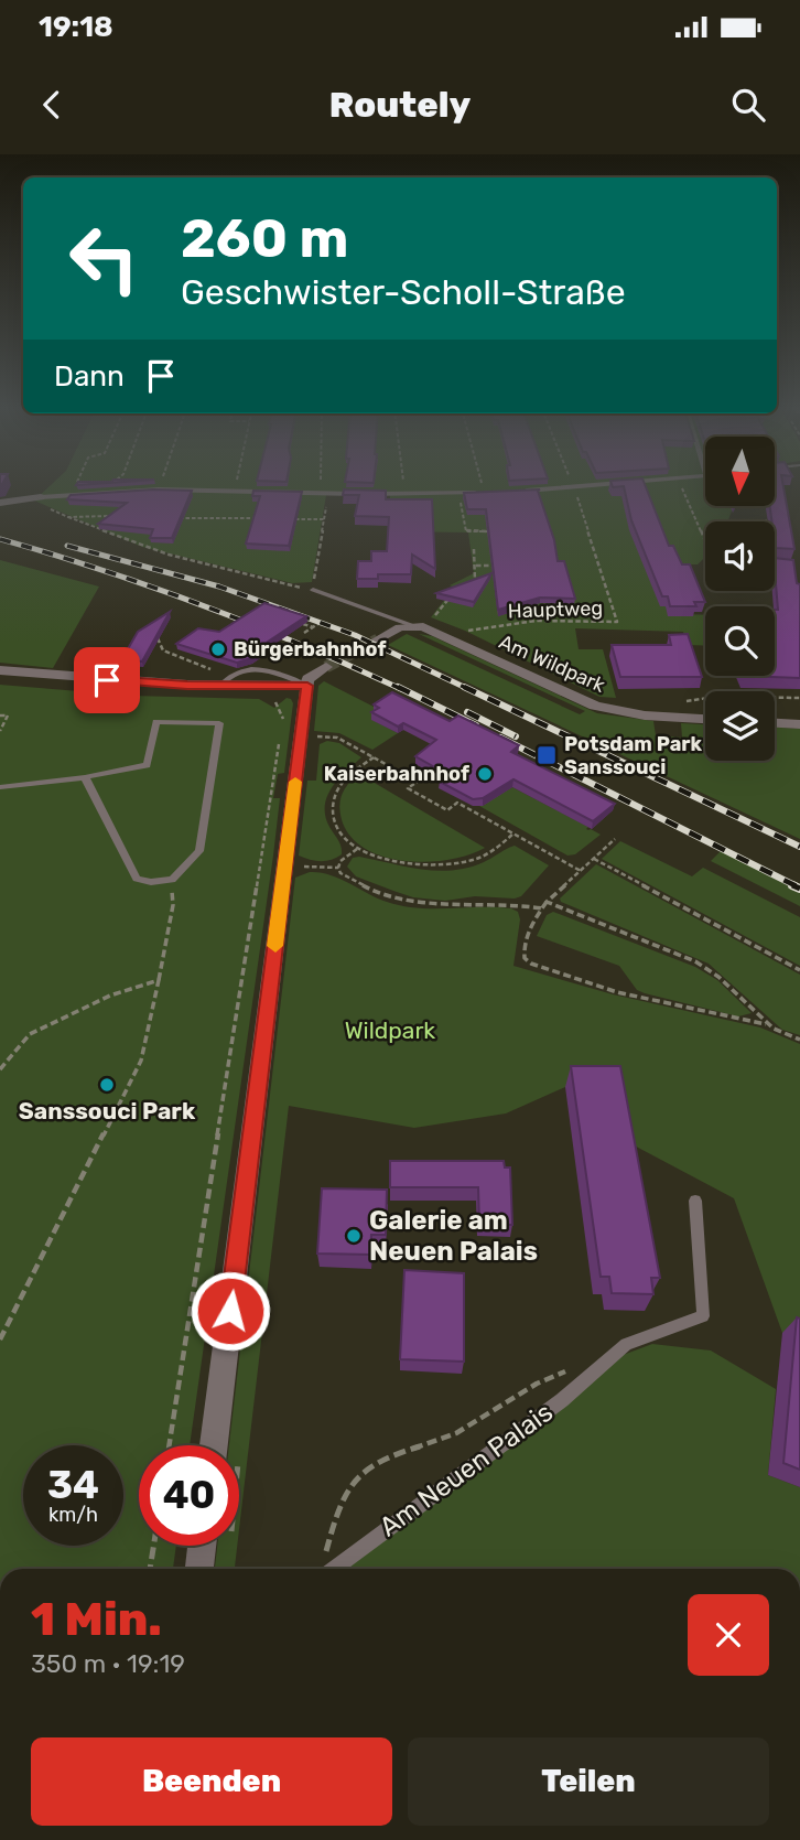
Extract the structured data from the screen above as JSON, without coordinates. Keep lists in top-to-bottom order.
{
  "streets": {
    "street": ["Am Wildpark"],
    "lane": ["Am Neuen Palais"],
    "path": ["Hauptweg"]
  },
  "crossings": [
    ["Hauptweg", "Am Wildpark"]
  ],
  "parks": ["Wildpark"],
  "places": {
    "other": [
      "Bürgerbahnhof",
      "Kaiserbahnhof",
      "Sanssouci Park",
      "Galerie am Neuen Palais"
    ],
    "transit": ["Potsdam Park Sanssouci"]
  },
  "north": "bottom",
  "page": {
    "status": "19:18",
    "header": "Routely",
    "turn": ["260 m", "Geschwister-Scholl-Straße"],
    "then": "Dann",
    "speed": "34 km/h",
    "limit": "40",
    "heading": ["1 Min.", "350 m · 19:19"],
    "buttons": ["Beenden", "Teilen"]
  }
}
